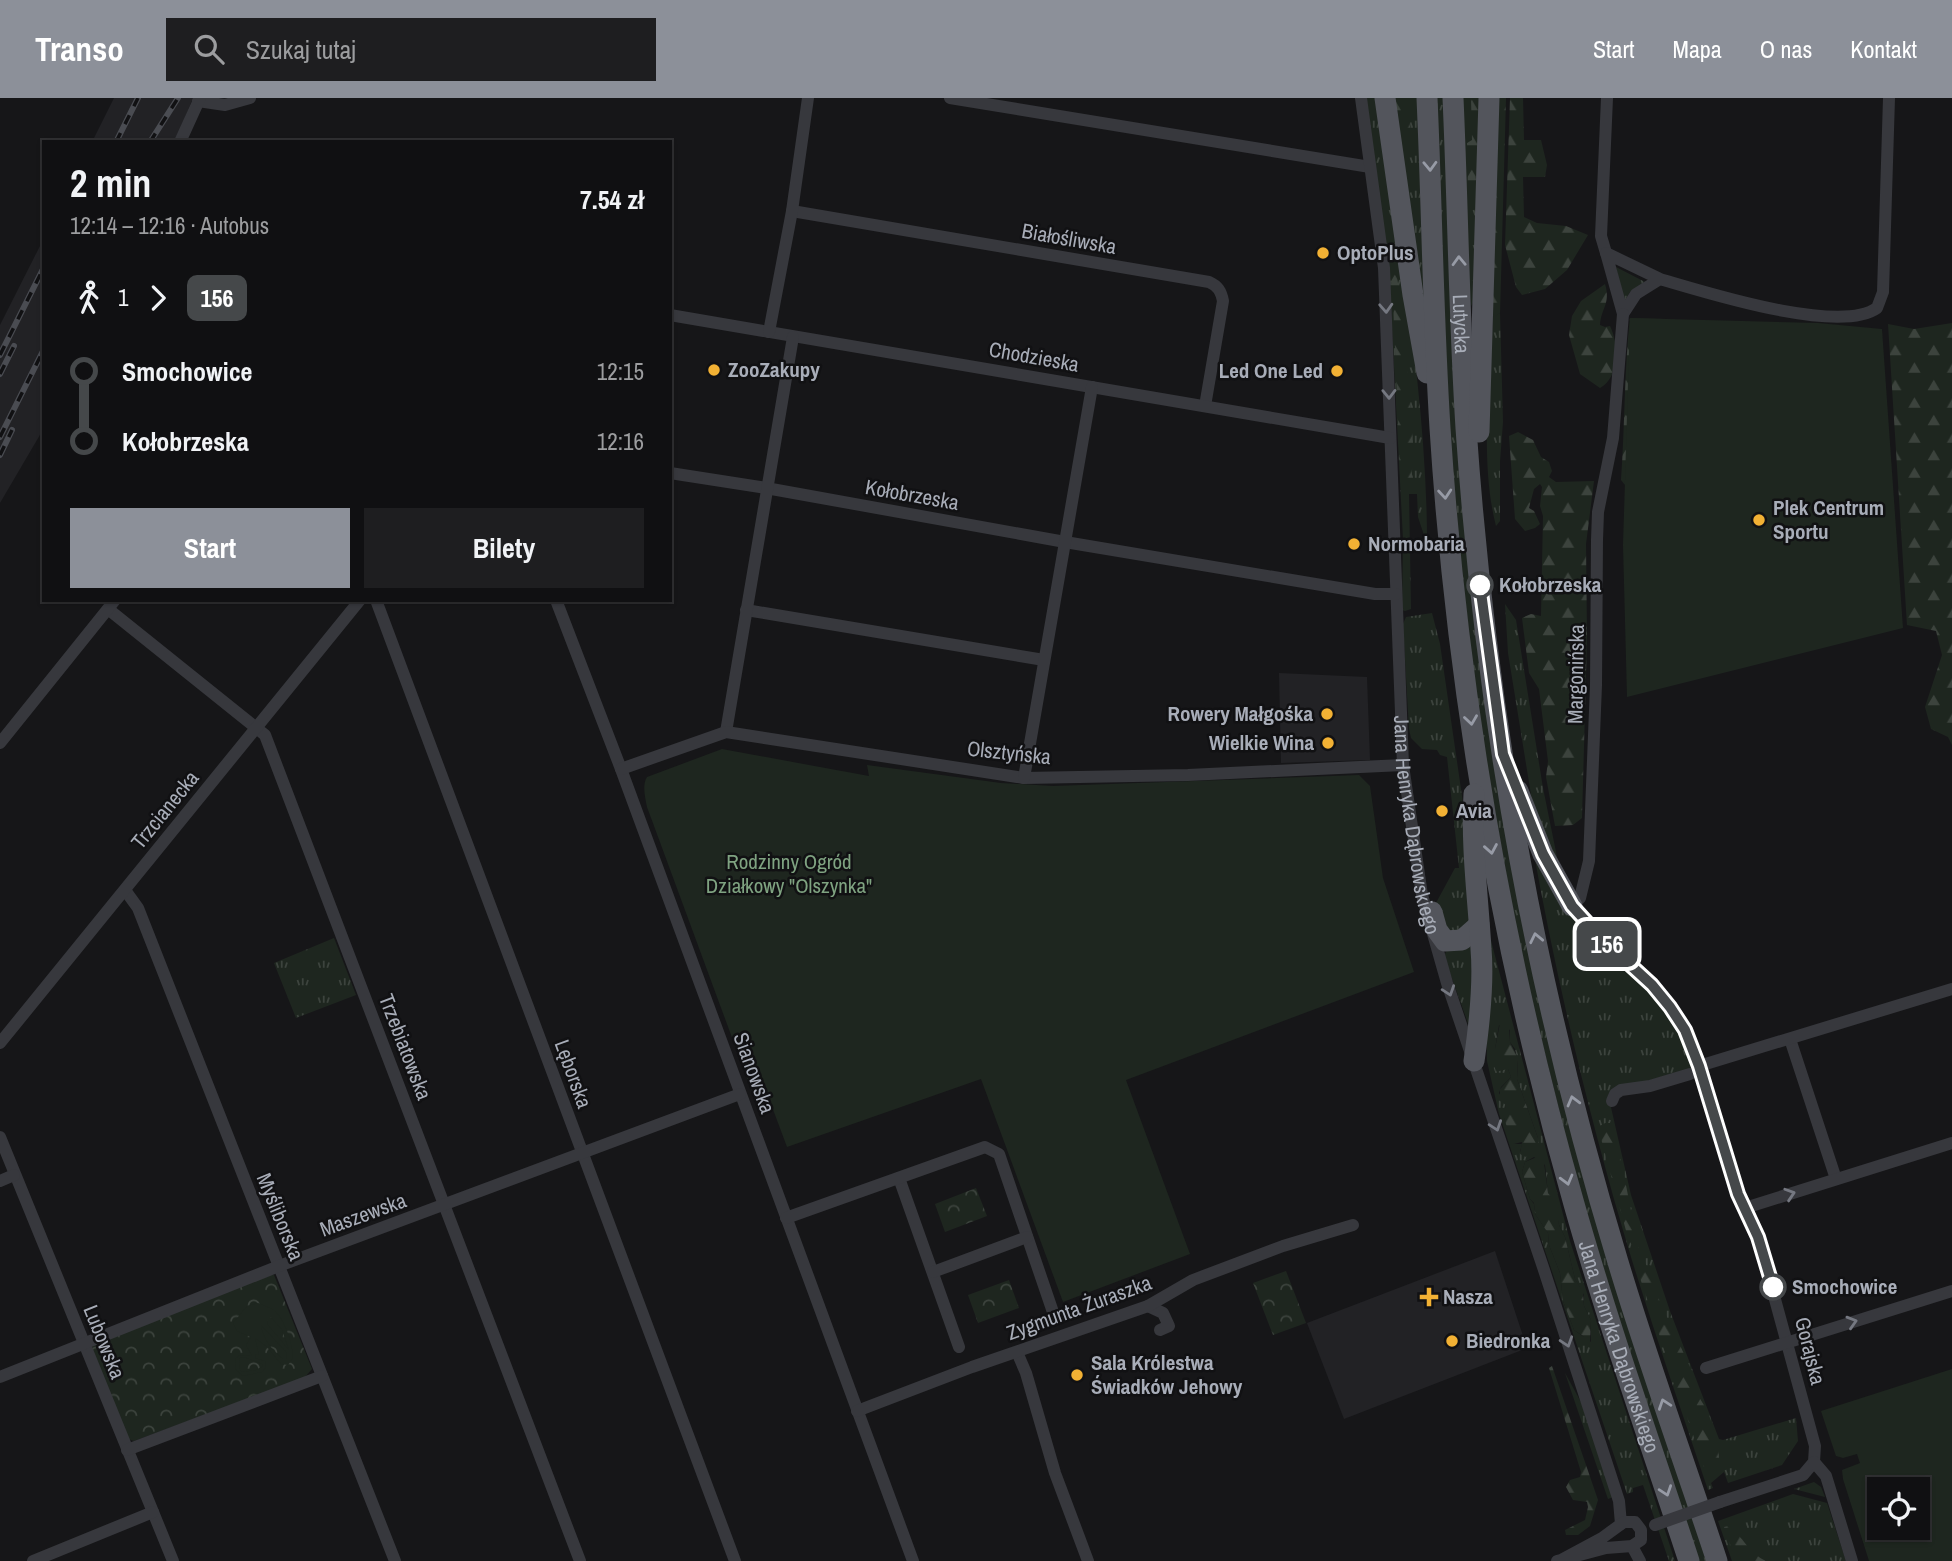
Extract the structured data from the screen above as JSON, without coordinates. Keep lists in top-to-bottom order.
{
  "streets": {
    "main road": ["Lutycka", "Jana Henryka Dąbrowskiego"],
    "street": [
      "Białośliwska",
      "Chodzieska",
      "Kołobrzeska",
      "Margonińska",
      "Olsztyńska",
      "Trzcianecka",
      "Trzebiatowska",
      "Sianowska",
      "Lęborska",
      "Maszewska",
      "Myśliborska",
      "Zygmunta Żuraszka",
      "Lubowska",
      "Gorajska"
    ]
  },
  "crossings": [
    ["Białośliwska", "Chodzieska"],
    ["Lutycka", "Jana Henryka Dąbrowskiego"],
    ["Chodzieska", "Jana Henryka Dąbrowskiego"],
    ["Kołobrzeska", "Jana Henryka Dąbrowskiego"],
    ["Margonińska", "Gorajska"],
    ["Olsztyńska", "Jana Henryka Dąbrowskiego"],
    ["Olsztyńska", "Sianowska"],
    ["Trzcianecka", "Trzebiatowska"],
    ["Trzcianecka", "Myśliborska"],
    ["Trzebiatowska", "Maszewska"],
    ["Sianowska", "Maszewska"],
    ["Sianowska", "Zygmunta Żuraszka"],
    ["Lęborska", "Maszewska"],
    ["Maszewska", "Myśliborska"],
    ["Maszewska", "Lubowska"]
  ],
  "parks": ["Rodzinny Ogród Działkowy \"Olszynka\""],
  "places": {
    "other": [
      "OptoPlus",
      "ZooZakupy",
      "Led One Led",
      "Plek Centrum Sportu",
      "Normobaria",
      "Kołobrzeska",
      "Rowery Małgośka",
      "Wielkie Wina",
      "Avia",
      "Smochowice",
      "Biedronka",
      "Sala Królestwa Świadków Jehowy"
    ],
    "health": ["Nasza"]
  },
  "lines": ["bus line 156"],
  "page": {
    "header": "Transo",
    "search": "Szukaj tutaj",
    "nav": [
      "Start",
      "Mapa",
      "O nas",
      "Kontakt"
    ],
    "on_map": "156",
    "heading": ["2 min", "12:14 – 12:16 · Autobus", "7.54 zł"],
    "legs": ["1", "156"],
    "list": [
      {
        "name": "Smochowice",
        "value": "12:15"
      },
      {
        "name": "Kołobrzeska",
        "value": "12:16"
      }
    ],
    "buttons": ["Start", "Bilety"]
  }
}
